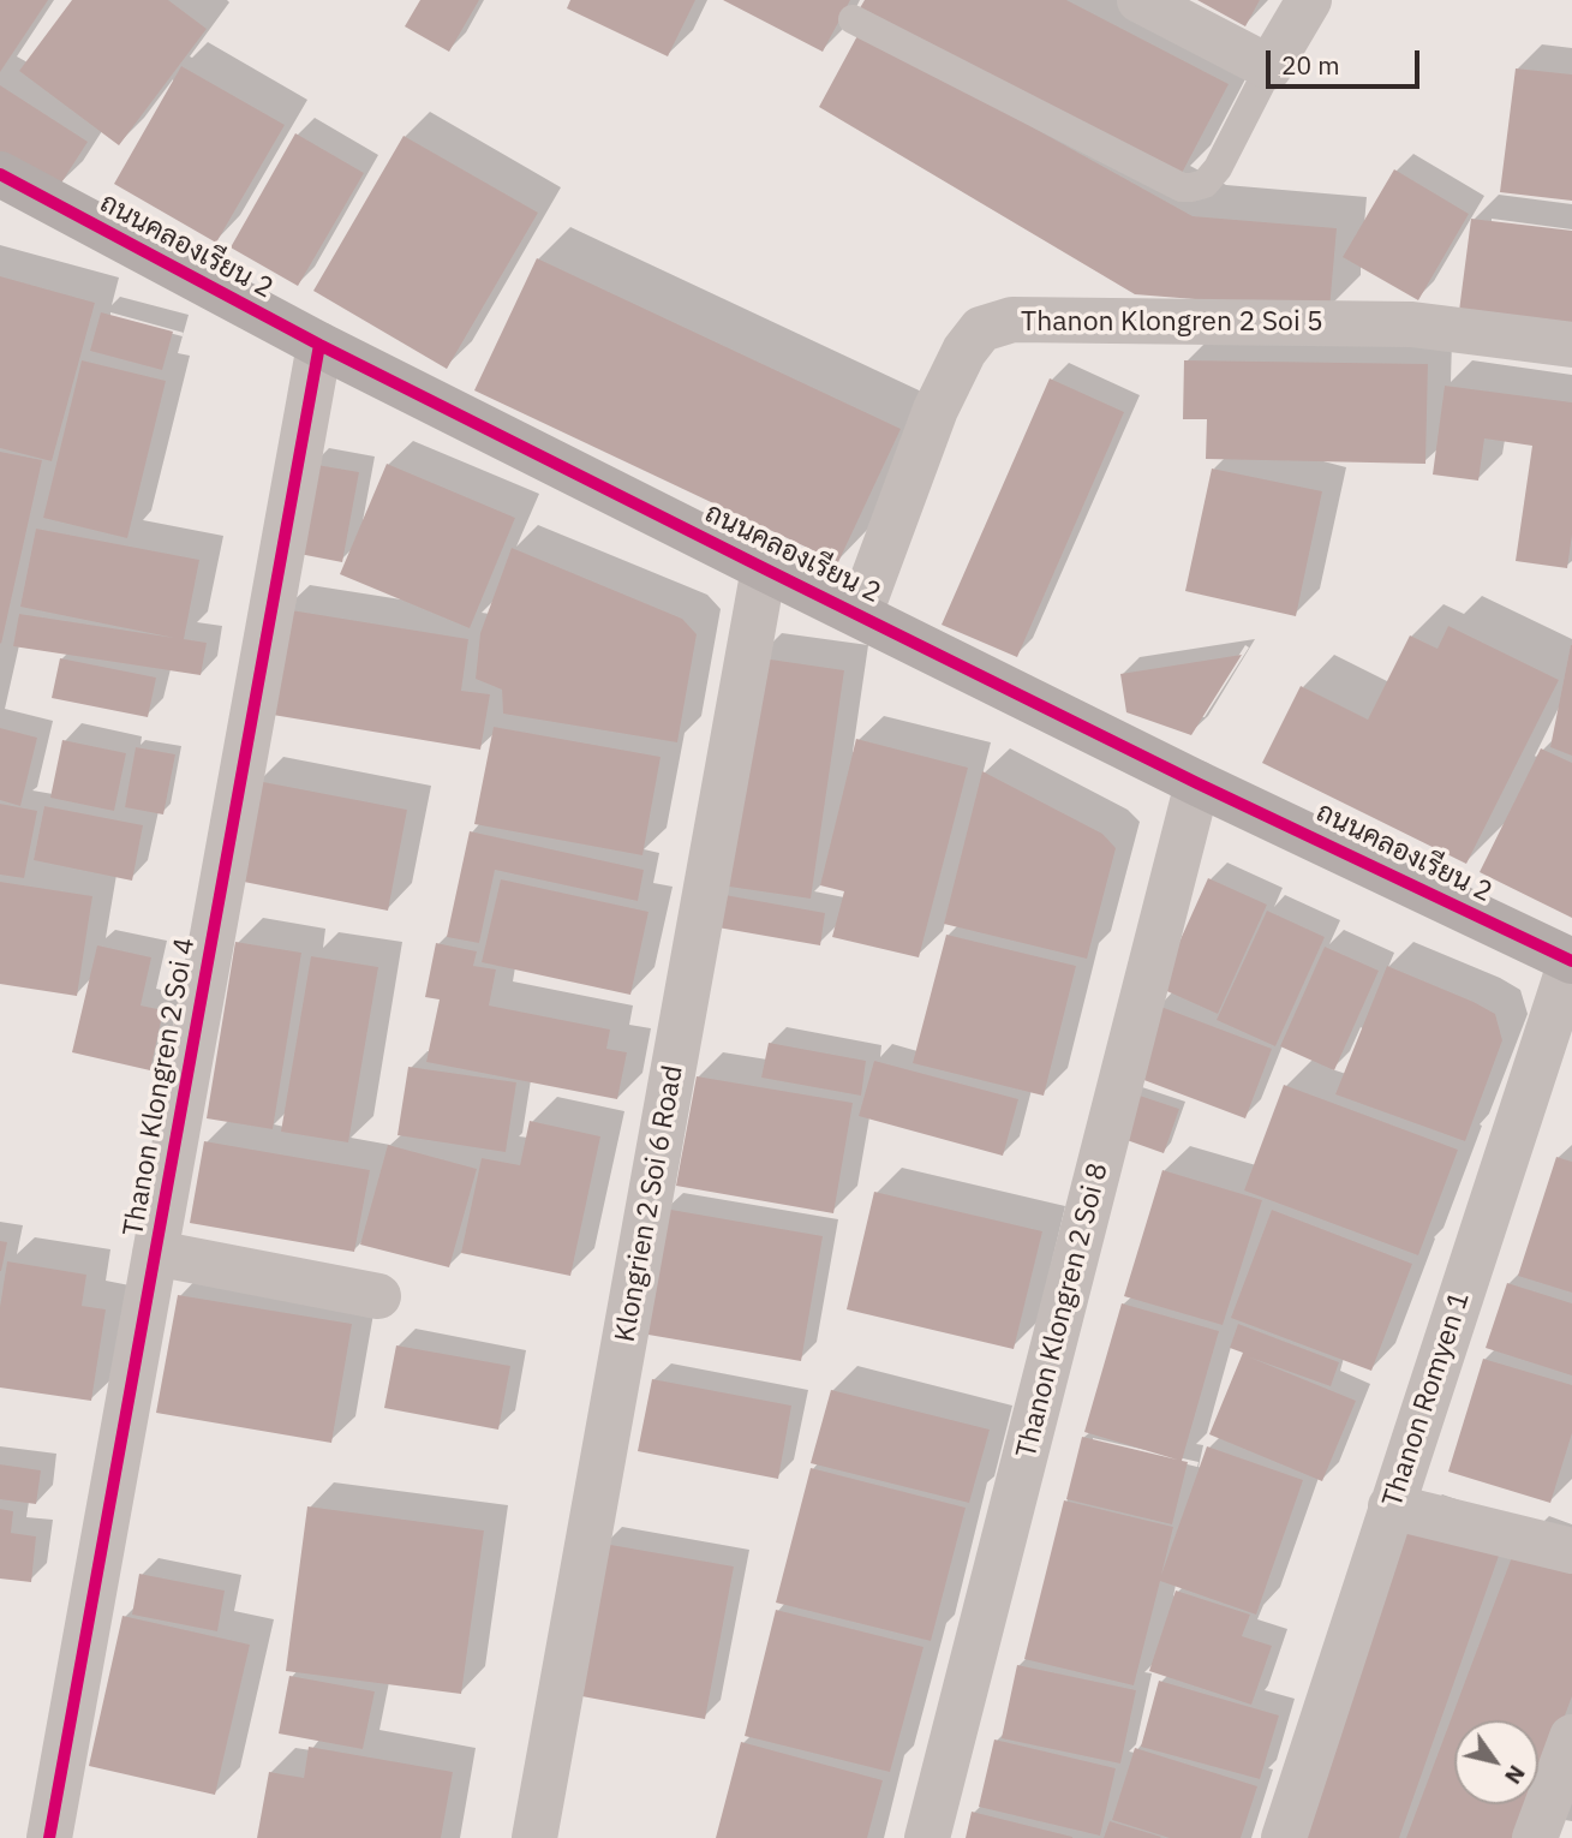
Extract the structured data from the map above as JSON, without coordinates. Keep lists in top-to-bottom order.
{
  "streets": {
    "street": [
      "ถนนคลองเรียน 2",
      "Thanon Klongren 2 Soi 5",
      "Thanon Klongren 2 Soi 4",
      "Klongrien 2 Soi 6 Road",
      "Thanon Klongren 2 Soi 8",
      "Thanon Romyen 1"
    ]
  },
  "crossings": [
    ["ถนนคลองเรียน 2", "Thanon Klongren 2 Soi 5"],
    ["ถนนคลองเรียน 2", "Thanon Klongren 2 Soi 4"],
    ["ถนนคลองเรียน 2", "Klongrien 2 Soi 6 Road"],
    ["ถนนคลองเรียน 2", "Thanon Klongren 2 Soi 8"],
    ["ถนนคลองเรียน 2", "Thanon Romyen 1"]
  ],
  "scale_bar": "20 m",
  "north": "bottom right"
}
